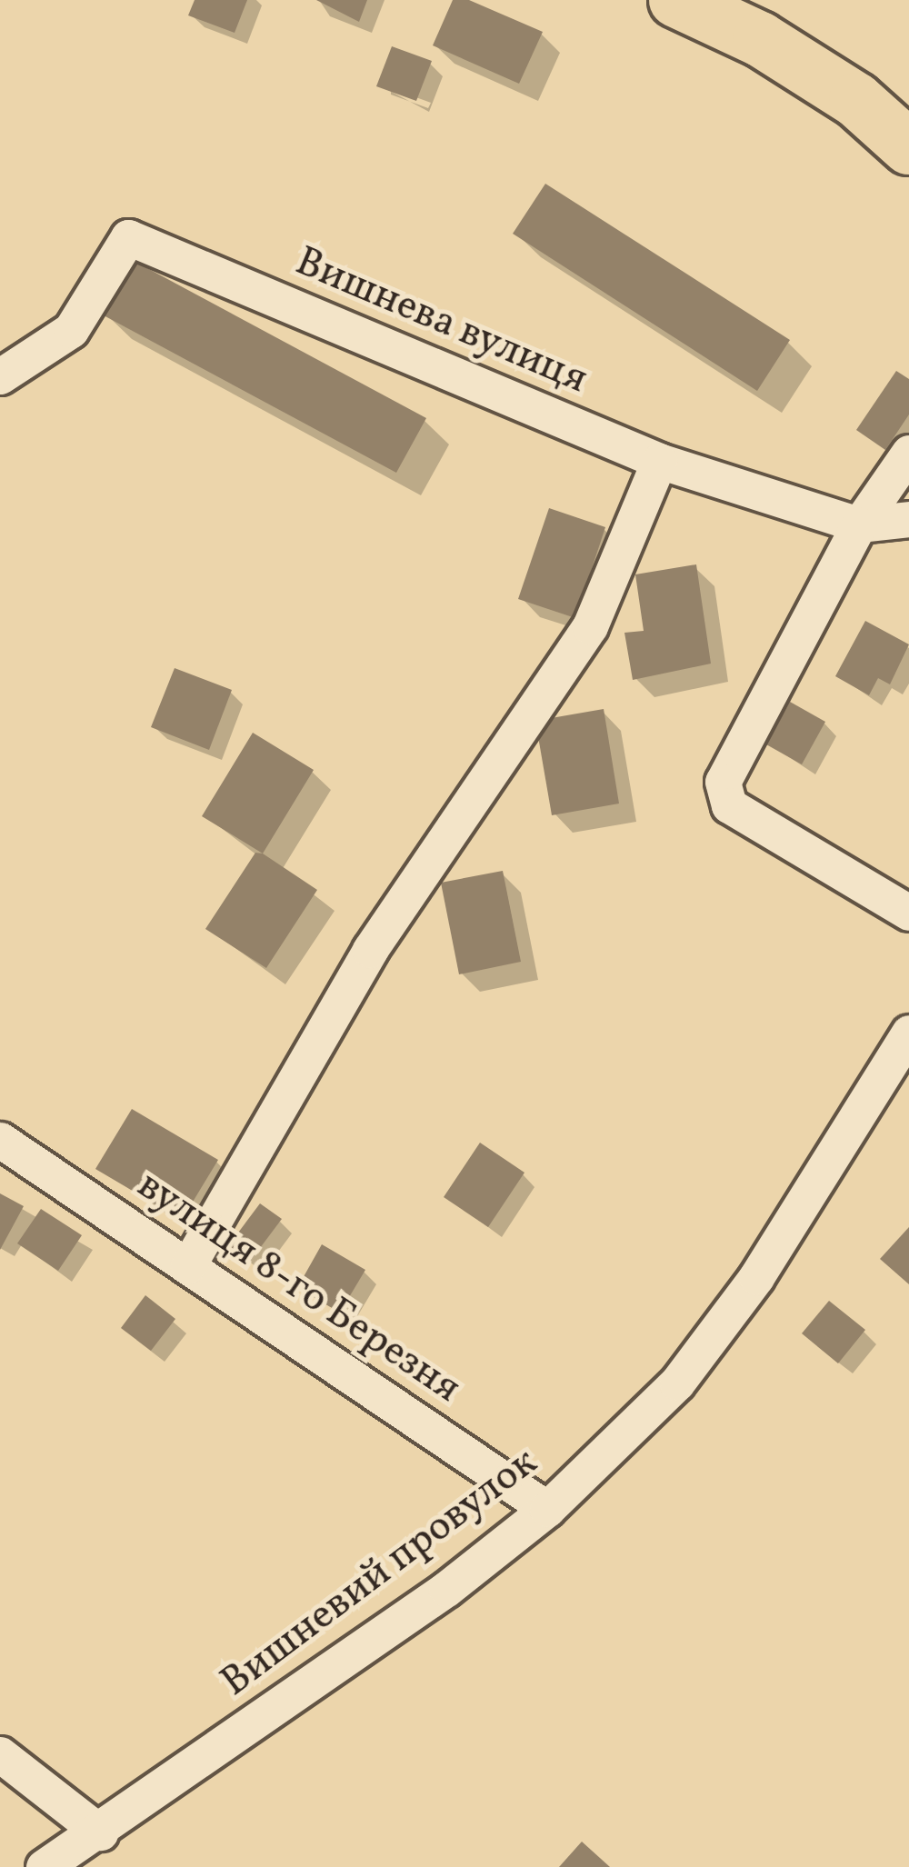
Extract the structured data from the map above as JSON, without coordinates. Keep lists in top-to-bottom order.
{
  "streets": {
    "street": ["Вишнева вулиця", "вулиця 8-го Березня", "Вишневий провулок"]
  },
  "crossings": [
    ["вулиця 8-го Березня", "Вишневий провулок"]
  ]
}
